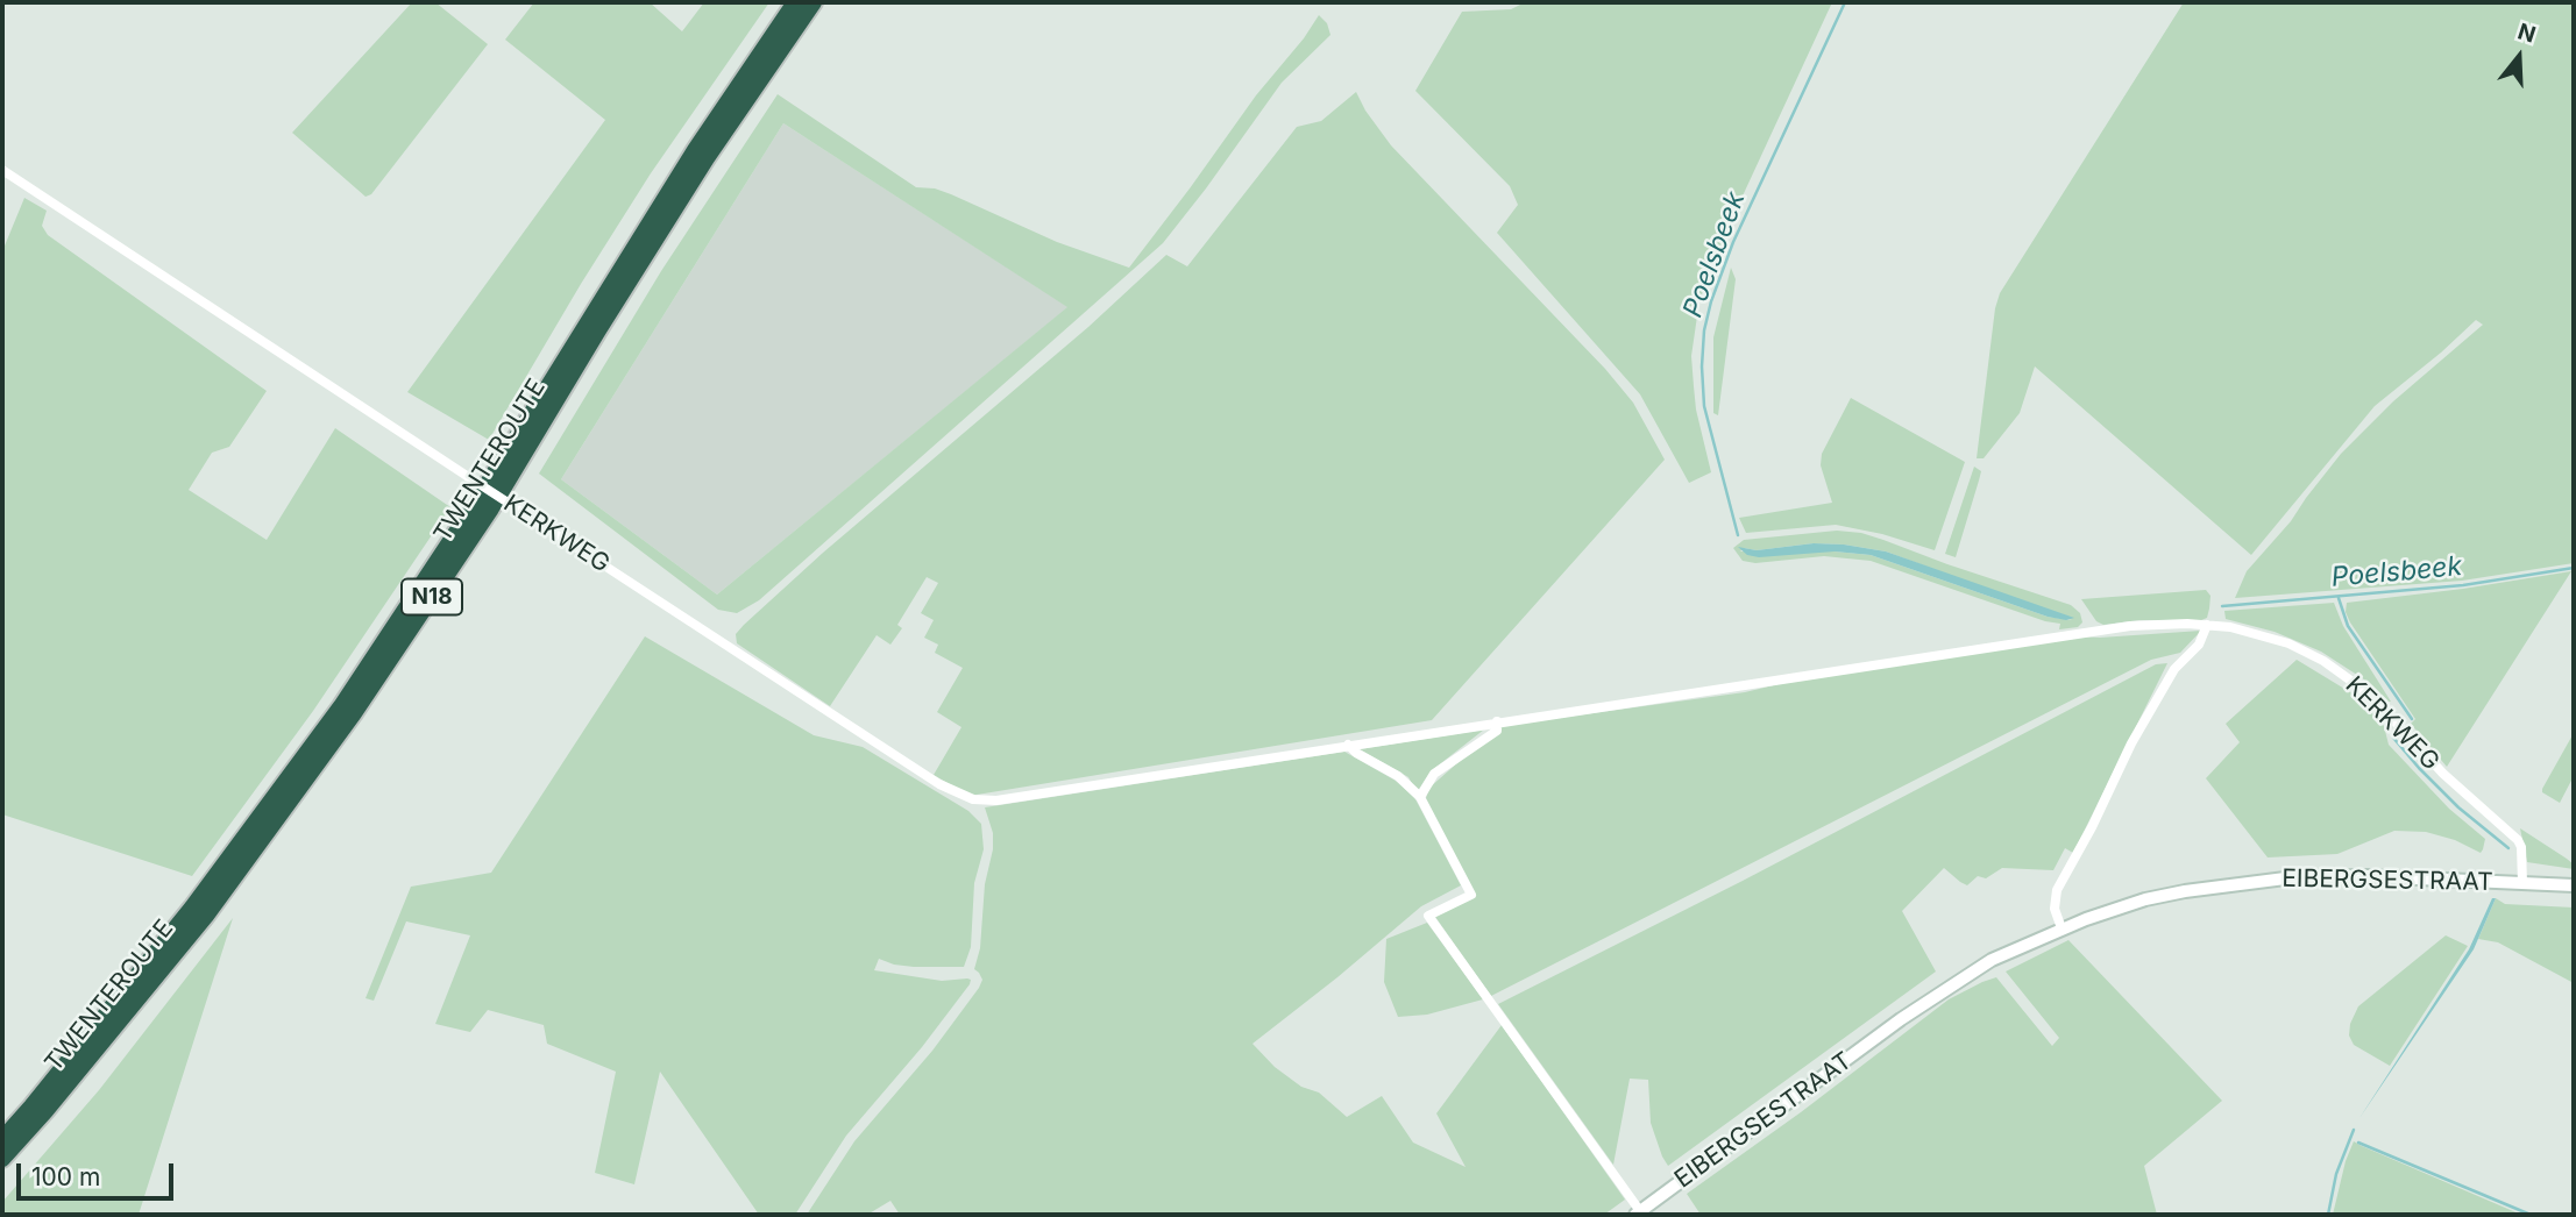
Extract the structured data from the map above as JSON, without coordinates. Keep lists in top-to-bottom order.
{
  "streets": {
    "highway": ["TWENTEROUTE", "N18"],
    "main road": ["EIBERGSESTRAAT"],
    "street": ["KERKWEG"]
  },
  "crossings": [
    ["KERKWEG", "EIBERGSESTRAAT"]
  ],
  "water": ["Poelsbeek"],
  "scale_bar": "100 m",
  "north": "top"
}
